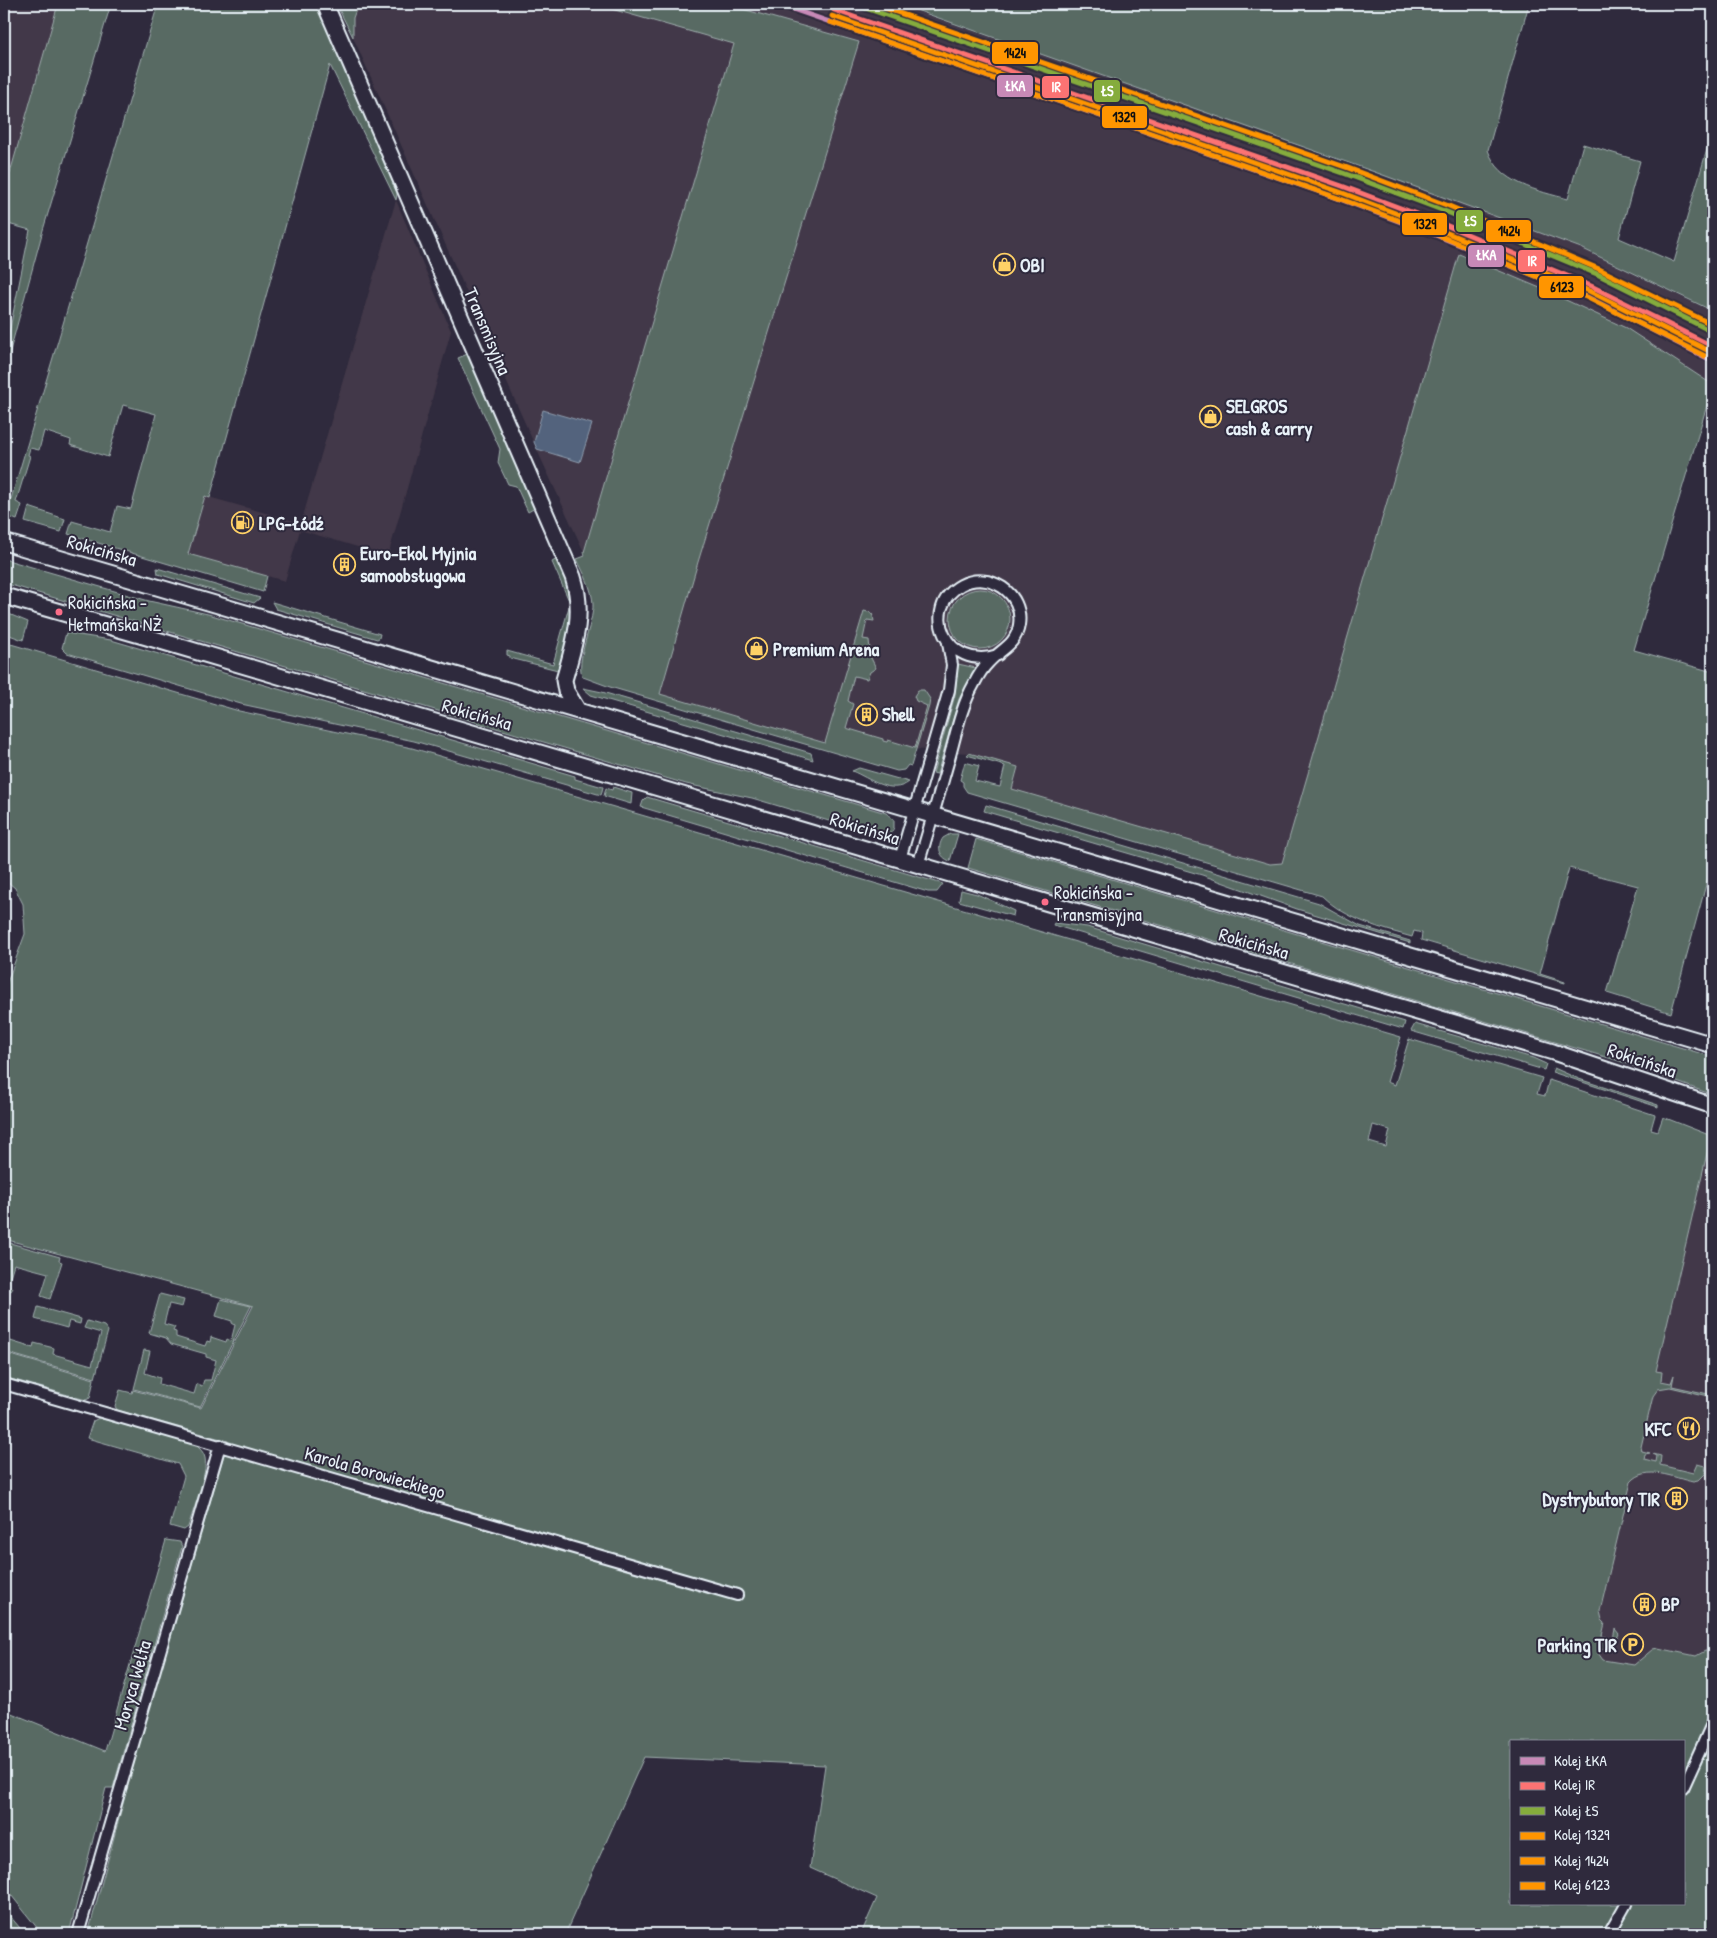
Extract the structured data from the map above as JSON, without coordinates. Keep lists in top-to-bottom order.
{
  "streets": {
    "main road": ["Transmisyjna", "Rokicińska"],
    "street": ["Karola Borowieckiego", "Moryca Welta"]
  },
  "crossings": [
    ["Karola Borowieckiego", "Moryca Welta"]
  ],
  "places": {
    "shop": ["OBI", "SELGROS cash & carry", "Premium Arena"],
    "fuel station": ["LPG-Łódź"],
    "building": [
      "Euro-Ekol Myjnia samoobsługowa",
      "Shell",
      "Dystrybutory TIR",
      "BP"
    ],
    "other": ["Rokicińska - Hetmańska NŻ", "Rokicińska - Transmisyjna"],
    "restaurant": ["KFC"],
    "parking": ["Parking TIR"]
  },
  "lines": [
    "rail line ŁKA",
    "rail line ŁS",
    "rail line 1424",
    "rail line IR",
    "rail line 1329",
    "rail line 6123"
  ],
  "legend": [
    "Kolej ŁKA",
    "Kolej IR",
    "Kolej ŁS",
    "Kolej 1329",
    "Kolej 1424",
    "Kolej 6123"
  ]
}
